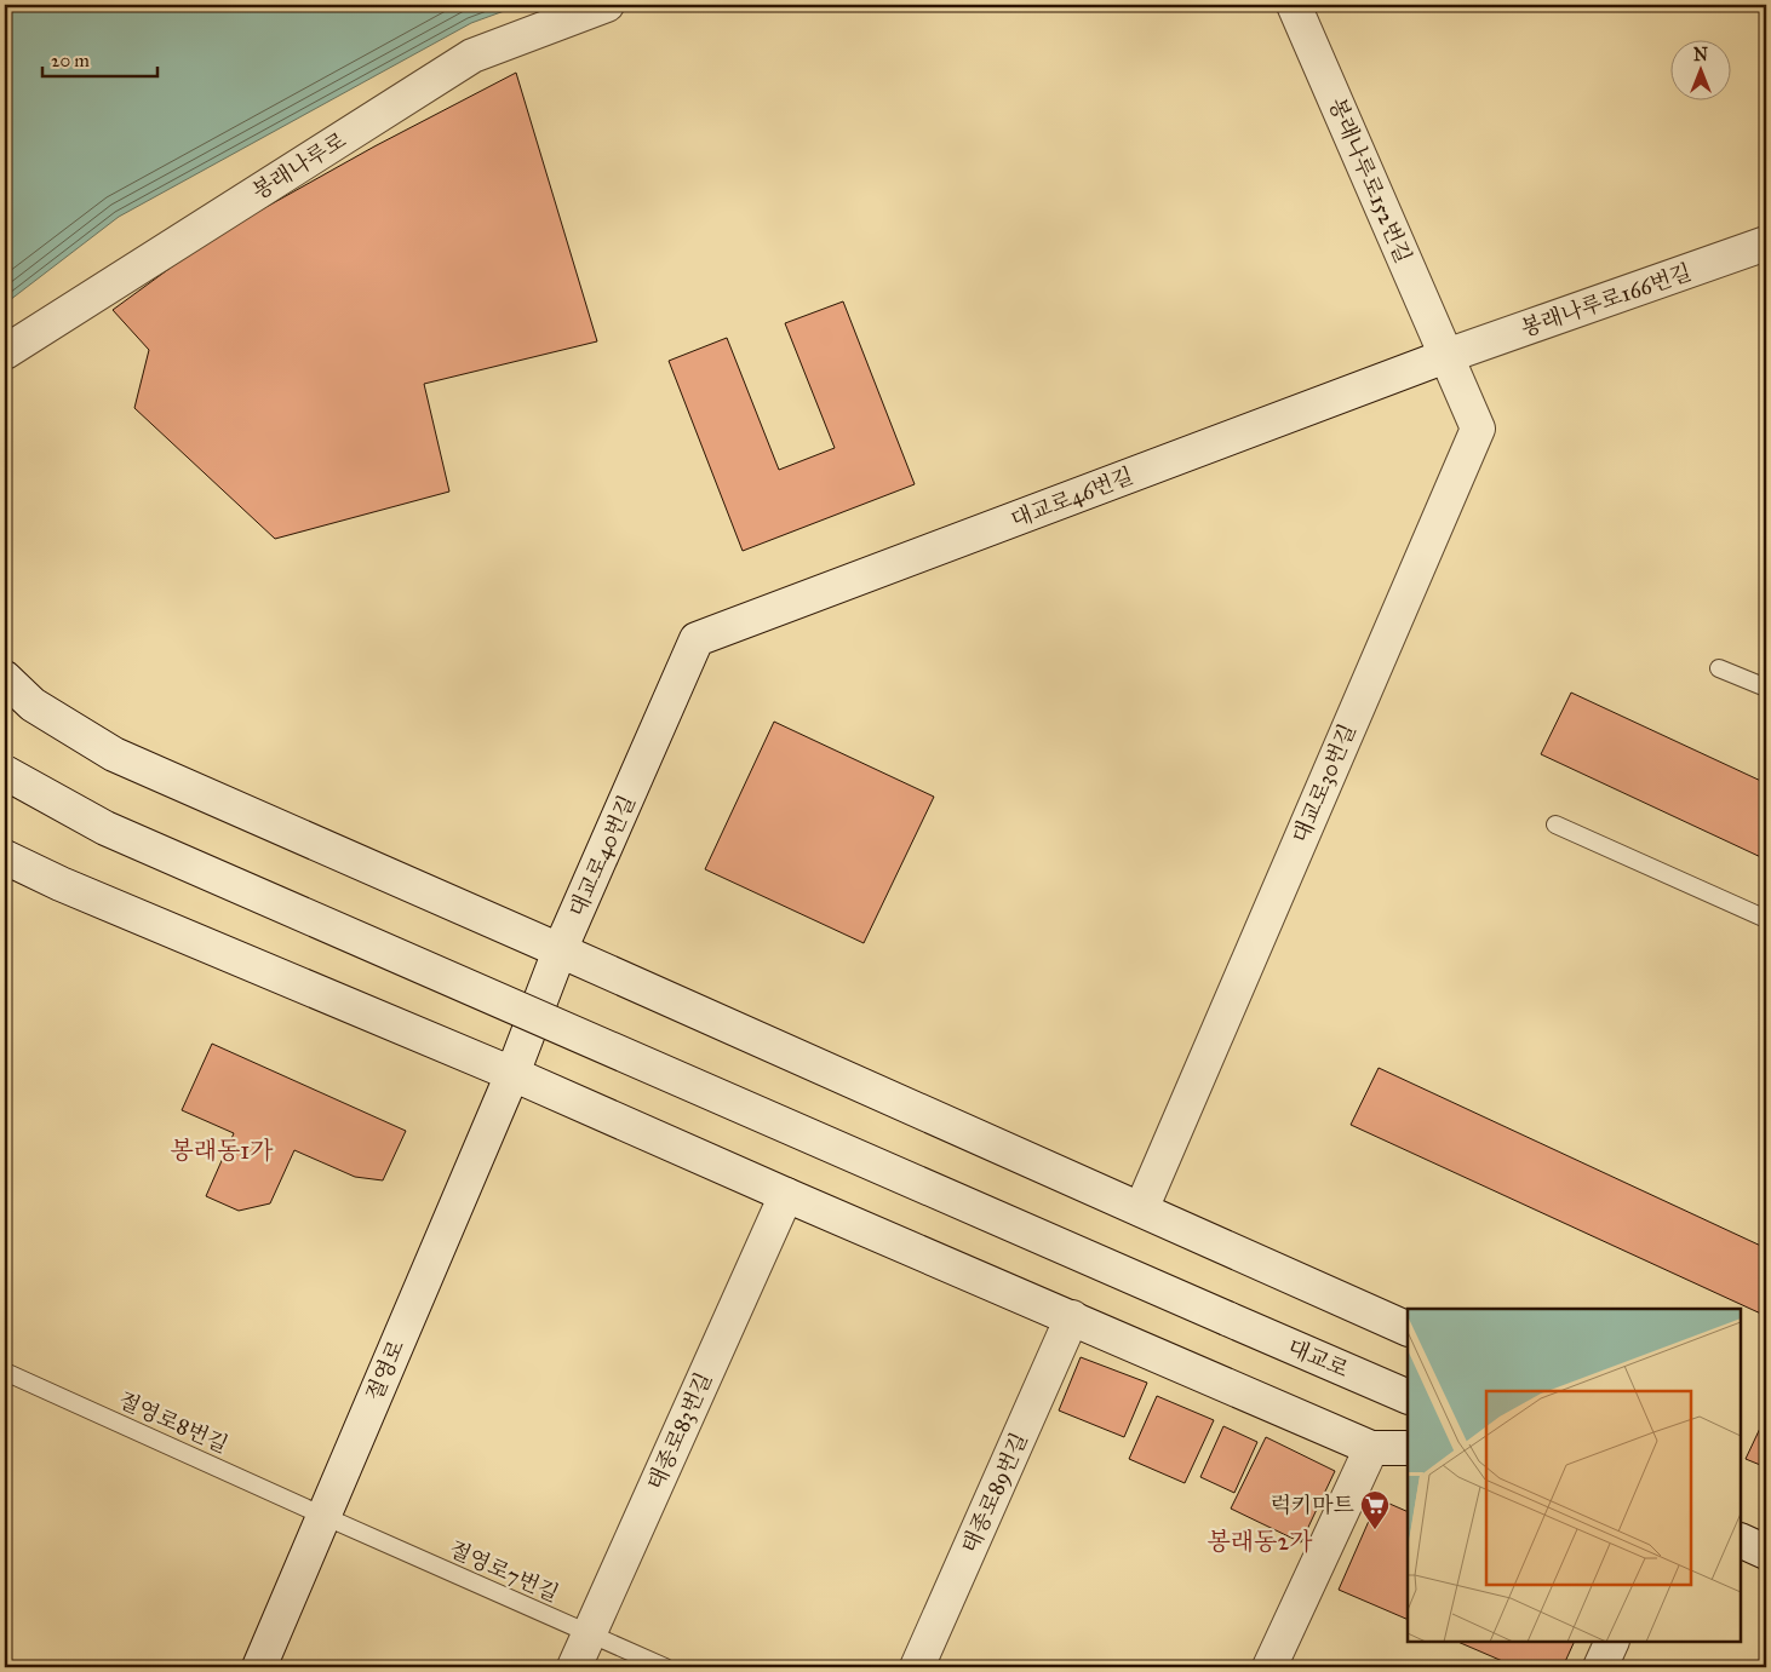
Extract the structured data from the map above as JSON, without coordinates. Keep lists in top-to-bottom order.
{
  "streets": {
    "main road": [
      "봉래나루로",
      "봉래나루로152번길",
      "봉래나루로166번길",
      "대교로46번길",
      "대교로30번길",
      "대교로40번길",
      "대교로",
      "절영로",
      "태종로83번길",
      "태종로89번길"
    ],
    "lane": ["절영로8번길", "절영로7번길"]
  },
  "crossings": [
    ["봉래나루로152번길", "봉래나루로166번길"],
    ["봉래나루로152번길", "대교로46번길"],
    ["봉래나루로152번길", "대교로30번길"],
    ["봉래나루로166번길", "대교로46번길"],
    ["봉래나루로166번길", "대교로30번길"],
    ["대교로46번길", "대교로30번길"],
    ["대교로46번길", "대교로40번길"],
    ["대교로40번길", "절영로"],
    ["절영로", "절영로8번길"],
    ["절영로", "절영로7번길"],
    ["절영로8번길", "절영로7번길"],
    ["태종로83번길", "절영로7번길"]
  ],
  "districts": ["봉래동1가", "봉래동2가"],
  "places": {
    "supermarket": ["럭키마트"]
  },
  "scale_bar": "20 m",
  "north": "top"
}
